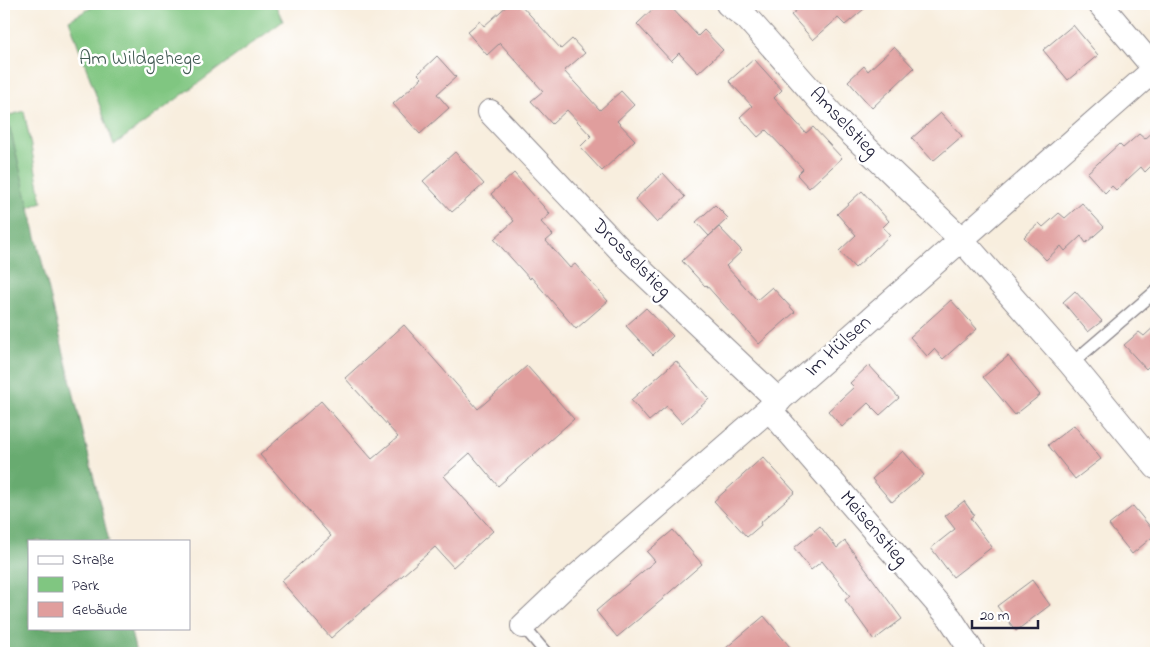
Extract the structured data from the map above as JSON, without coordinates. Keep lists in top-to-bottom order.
{
  "streets": {
    "street": [
      "Amselstieg",
      "Drosselstieg",
      "Im Hülsen",
      "Meisenstieg"
    ]
  },
  "crossings": [
    ["Amselstieg", "Im Hülsen"],
    ["Drosselstieg", "Im Hülsen"],
    ["Drosselstieg", "Meisenstieg"],
    ["Im Hülsen", "Meisenstieg"]
  ],
  "parks": ["Am Wildgehege"],
  "legend": ["Straße", "Park", "Gebäude"],
  "scale_bar": "20 m"
}
